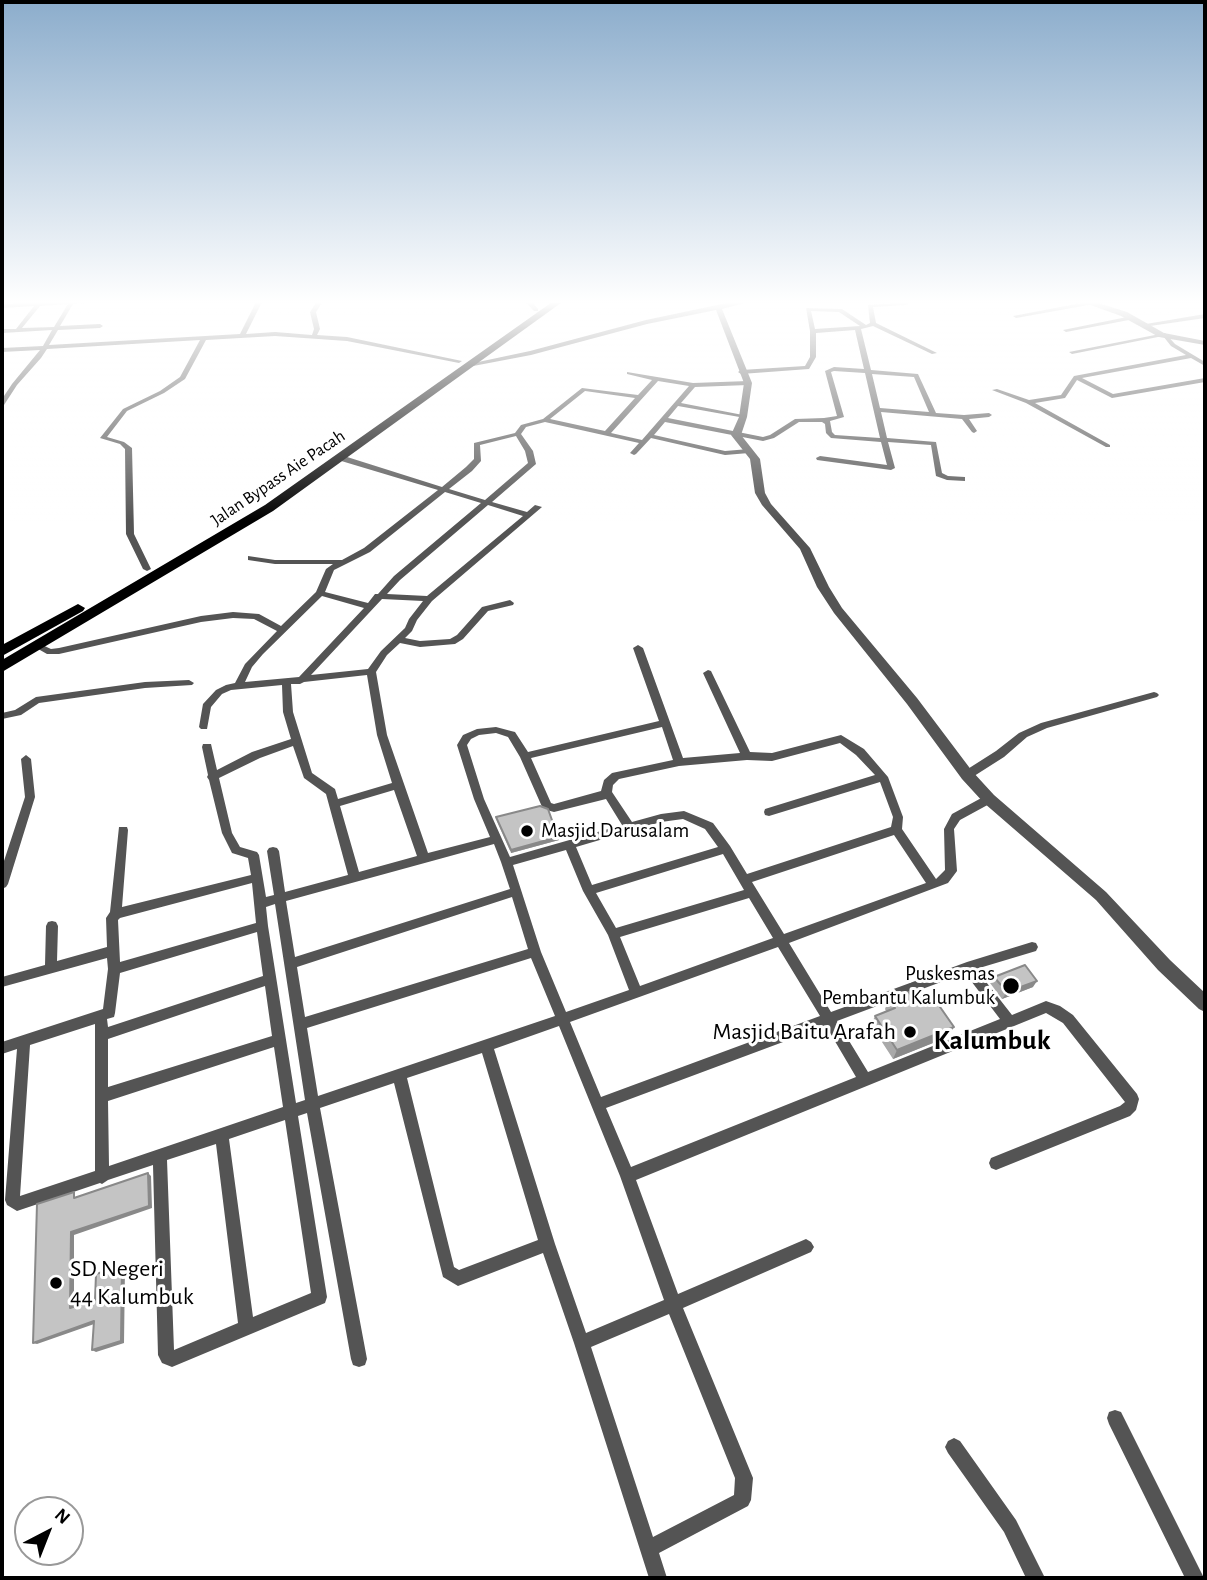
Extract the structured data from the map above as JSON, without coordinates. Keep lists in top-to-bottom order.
{
  "streets": {
    "highway": ["Jalan Bypass Aie Pacah"]
  },
  "districts": ["Kalumbuk"],
  "places": [
    "Masjid Darusalam",
    "Puskesmas Pembantu Kalumbuk",
    "Masjid Baitu Arafah",
    "SD Negeri 44 Kalumbuk"
  ],
  "north": "top right"
}
